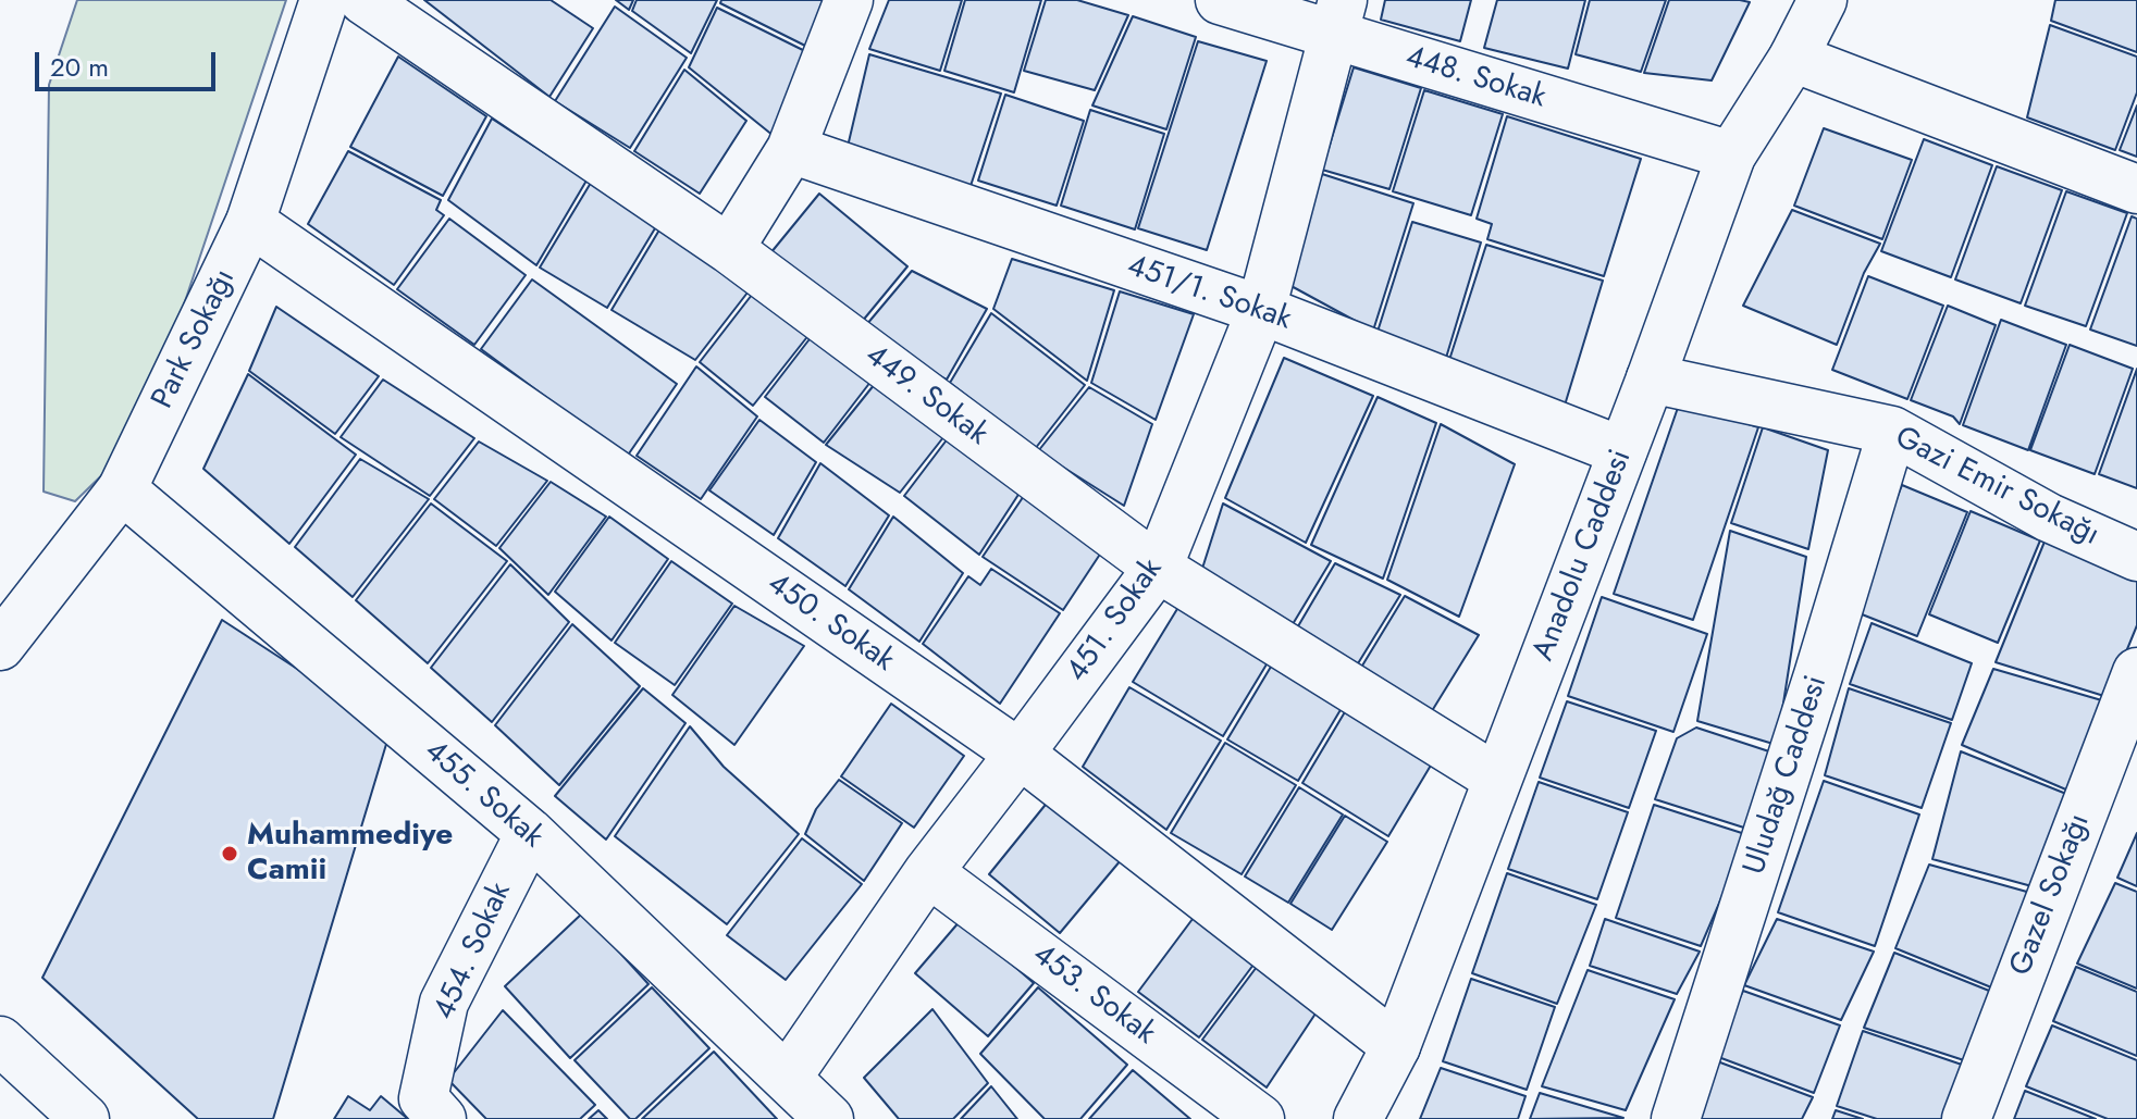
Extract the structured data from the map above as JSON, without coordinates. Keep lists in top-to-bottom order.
{
  "streets": {
    "street": [
      "448. Sokak",
      "451/1. Sokak",
      "Park Sokağı",
      "449. Sokak",
      "Gazi Emir Sokağı",
      "Anadolu Caddesi",
      "451. Sokak",
      "450. Sokak",
      "Uludağ Caddesi",
      "455. Sokak",
      "Gazel Sokağı",
      "454. Sokak",
      "453. Sokak"
    ]
  },
  "crossings": [
    ["448. Sokak", "Anadolu Caddesi"],
    ["448. Sokak", "451. Sokak"],
    ["451/1. Sokak", "Anadolu Caddesi"],
    ["451/1. Sokak", "451. Sokak"],
    ["Park Sokağı", "450. Sokak"],
    ["Park Sokağı", "455. Sokak"],
    ["449. Sokak", "Anadolu Caddesi"],
    ["449. Sokak", "451. Sokak"],
    ["Gazi Emir Sokağı", "Anadolu Caddesi"],
    ["Gazi Emir Sokağı", "Uludağ Caddesi"],
    ["Anadolu Caddesi", "450. Sokak"],
    ["451. Sokak", "450. Sokak"],
    ["451. Sokak", "455. Sokak"],
    ["451. Sokak", "453. Sokak"],
    ["455. Sokak", "454. Sokak"]
  ],
  "places": ["Muhammediye Camii"],
  "scale_bar": "20 m"
}
